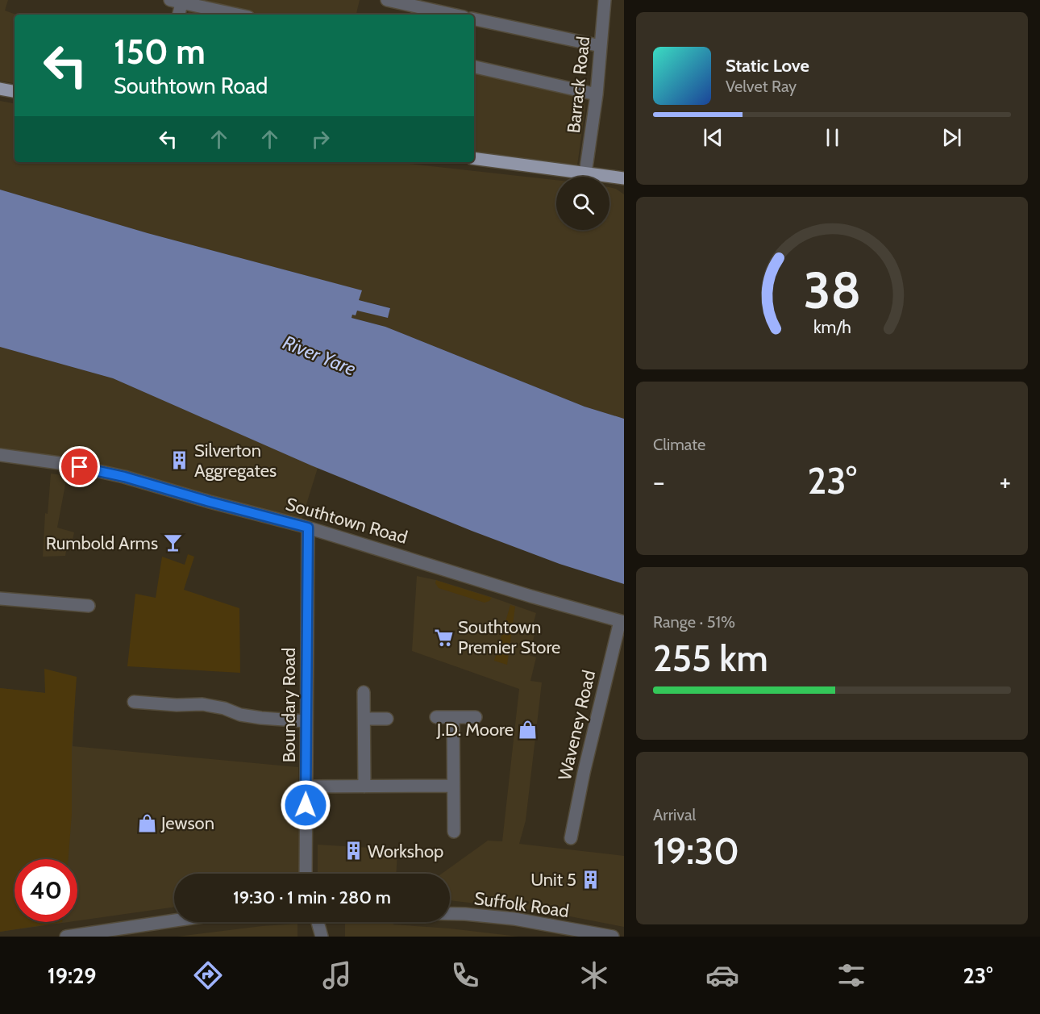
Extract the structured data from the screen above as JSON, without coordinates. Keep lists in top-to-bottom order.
{
  "streets": {
    "street": [
      "Barrack Road",
      "Southtown Road",
      "Boundary Road",
      "Waveney Road",
      "Suffolk Road"
    ]
  },
  "crossings": [
    ["Southtown Road", "Boundary Road"],
    ["Southtown Road", "Waveney Road"]
  ],
  "water": ["River Yare"],
  "places": {
    "building": ["Silverton Aggregates", "Workshop", "Unit 5"],
    "bar": ["Rumbold Arms"],
    "supermarket": ["Southtown Premier Store"],
    "shop": ["J.D. Moore", "Jewson"]
  },
  "page": {
    "turn": ["150 m", "Southtown Road"],
    "song": ["Static Love", "Velvet Ray"],
    "tile": [
      "Climate",
      ["Range · 51%", "255 km"],
      ["Arrival", "19:30"]
    ],
    "heat": ["−", "23°", "+"],
    "limit": "40",
    "trip": "19:30 · 1 min · 280 m",
    "tabs": ["19:29", "23°"],
    "gauge": ["38", "km/h"]
  }
}
